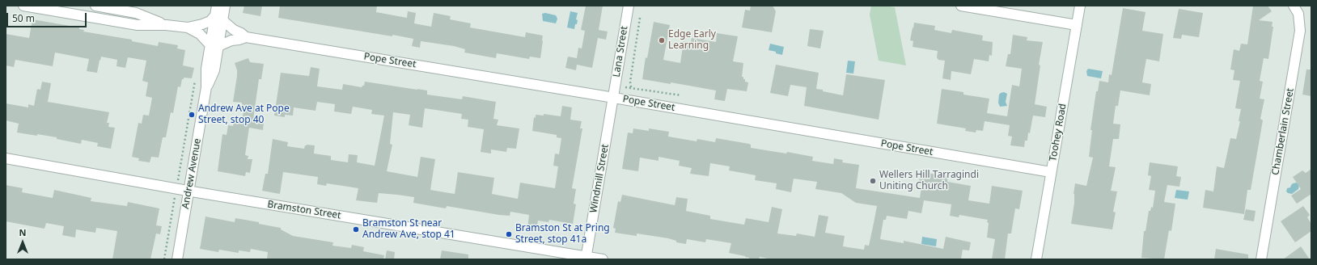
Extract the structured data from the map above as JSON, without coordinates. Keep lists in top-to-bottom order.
{
  "streets": {
    "street": [
      "Lana Street",
      "Pope Street",
      "Chamberlain Street",
      "Toohey Road",
      "Andrew Avenue",
      "Windmill Street",
      "Bramston Street"
    ]
  },
  "crossings": [
    ["Lana Street", "Pope Street"],
    ["Lana Street", "Windmill Street"],
    ["Pope Street", "Toohey Road"],
    ["Pope Street", "Andrew Avenue"],
    ["Pope Street", "Windmill Street"],
    ["Andrew Avenue", "Bramston Street"],
    ["Windmill Street", "Bramston Street"]
  ],
  "places": [
    "Edge Early Learning",
    "Andrew Ave at Pope Street, stop 40",
    "Wellers Hill Tarragindi Uniting Church",
    "Bramston St near Andrew Ave, stop 41",
    "Bramston St at Pring Street, stop 41a"
  ],
  "scale_bar": "50 m",
  "north": "top"
}
